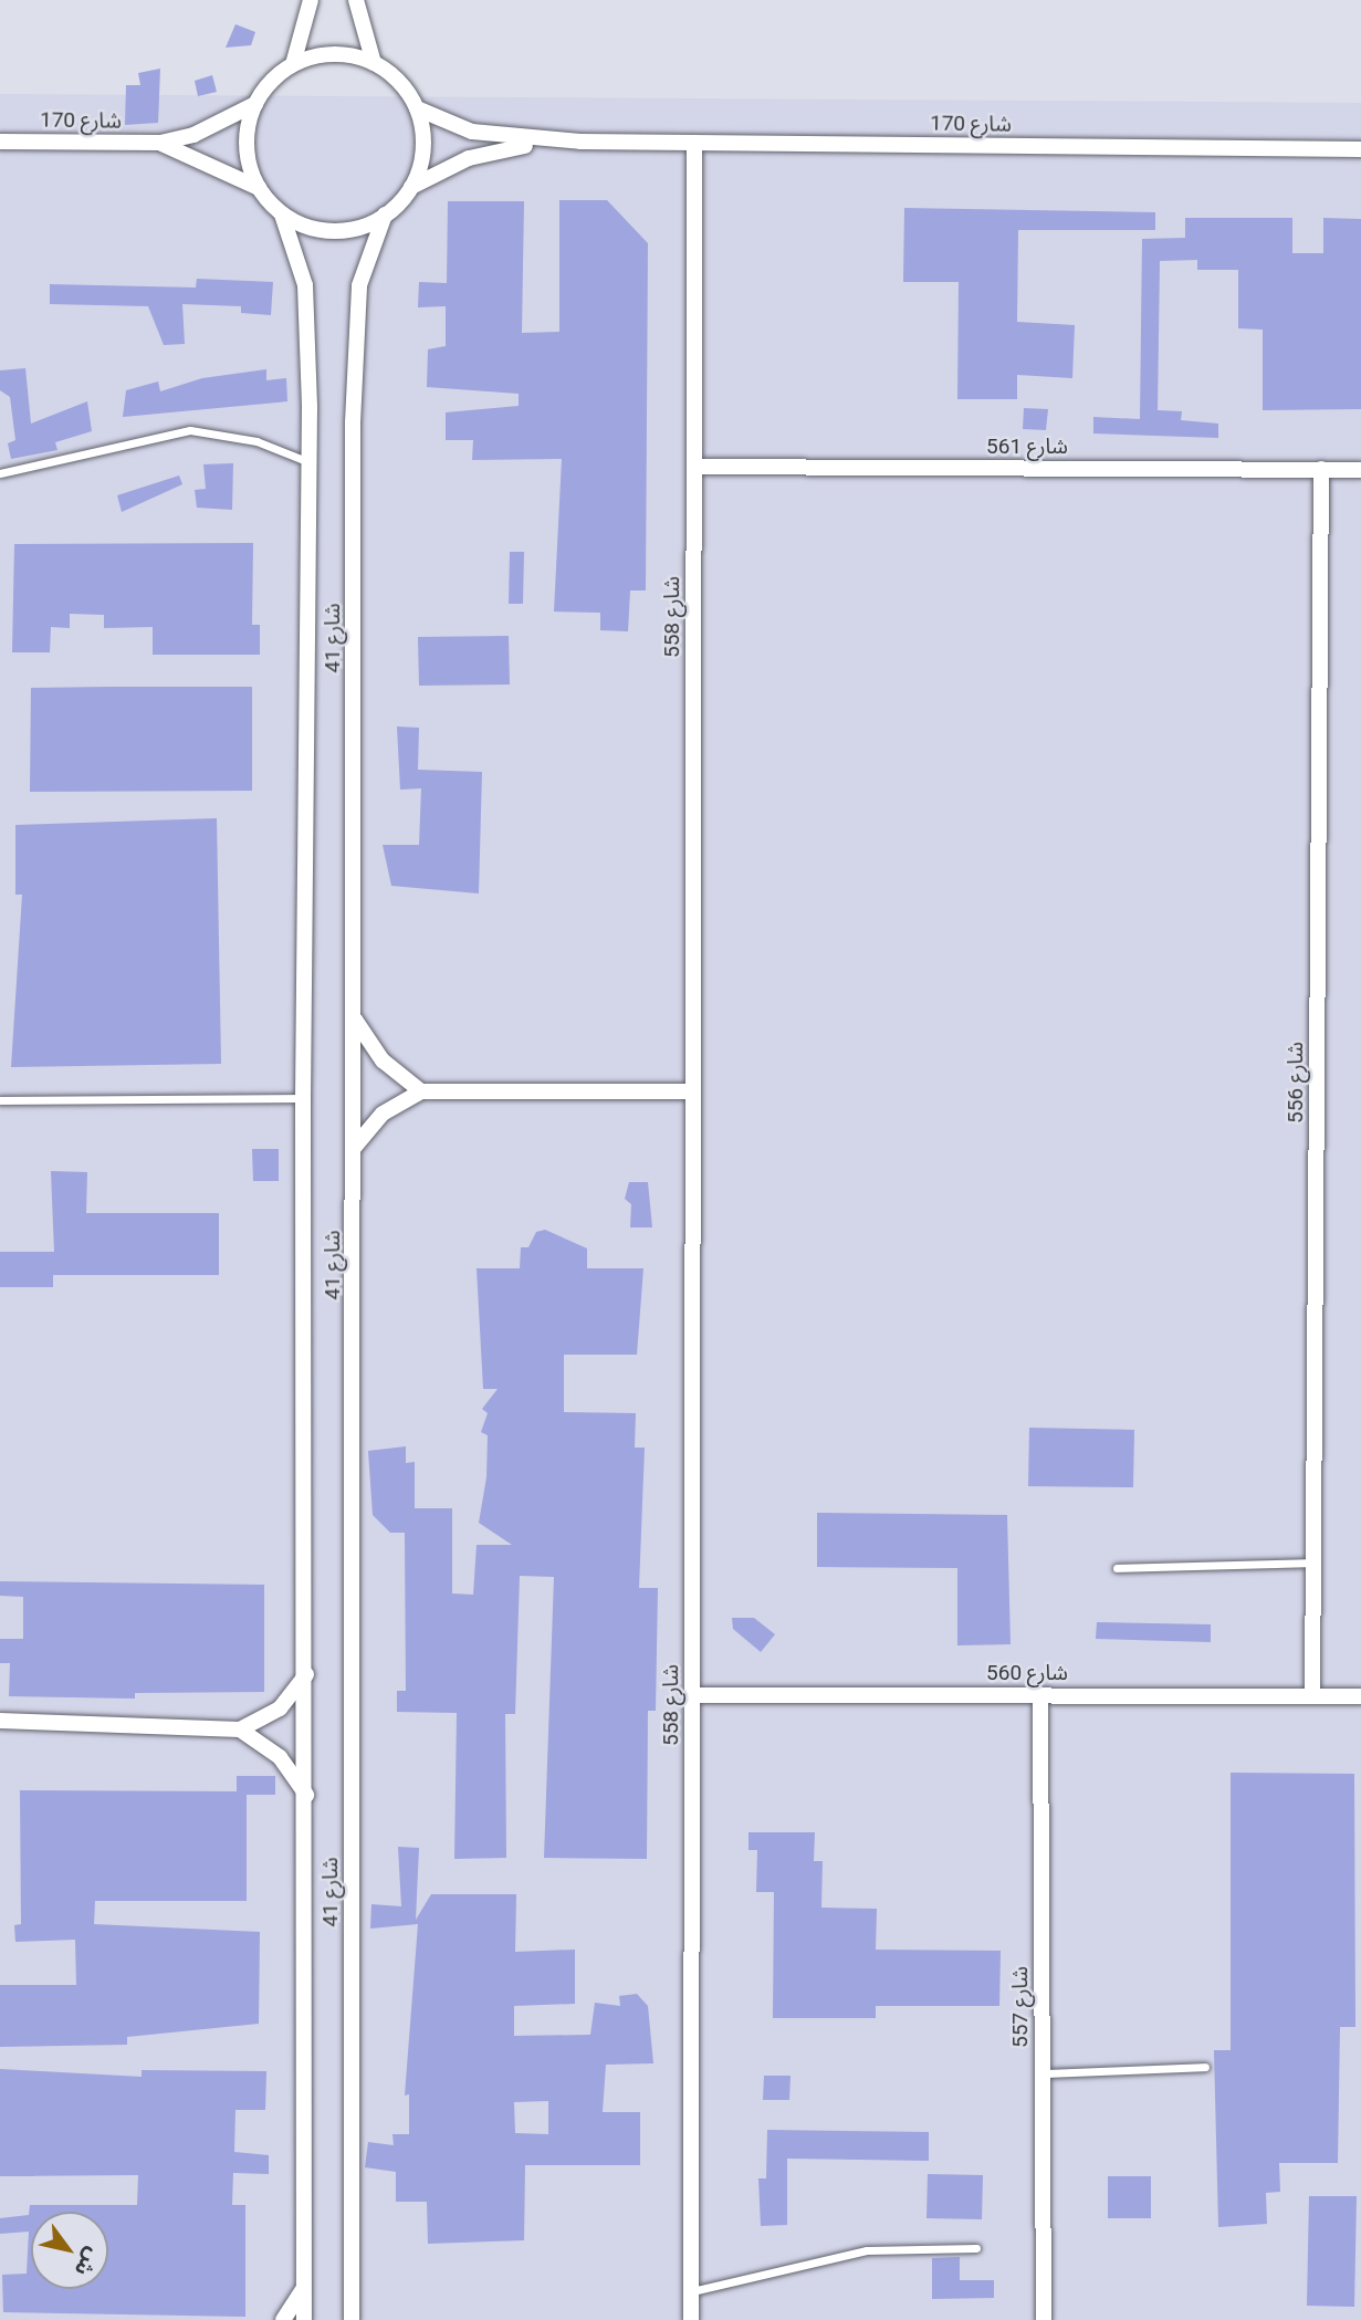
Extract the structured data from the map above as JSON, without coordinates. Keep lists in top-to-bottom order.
{
  "streets": {
    "street": [
      "شارع 170",
      "شارع 561",
      "شارع 558",
      "شارع 41",
      "شارع 556",
      "شارع 560",
      "شارع 557"
    ]
  },
  "crossings": [
    ["شارع 170", "شارع 558"],
    ["شارع 170", "شارع 41"],
    ["شارع 561", "شارع 558"],
    ["شارع 561", "شارع 556"],
    ["شارع 558", "شارع 560"],
    ["شارع 556", "شارع 560"],
    ["شارع 560", "شارع 557"]
  ],
  "north": "bottom right"
}
